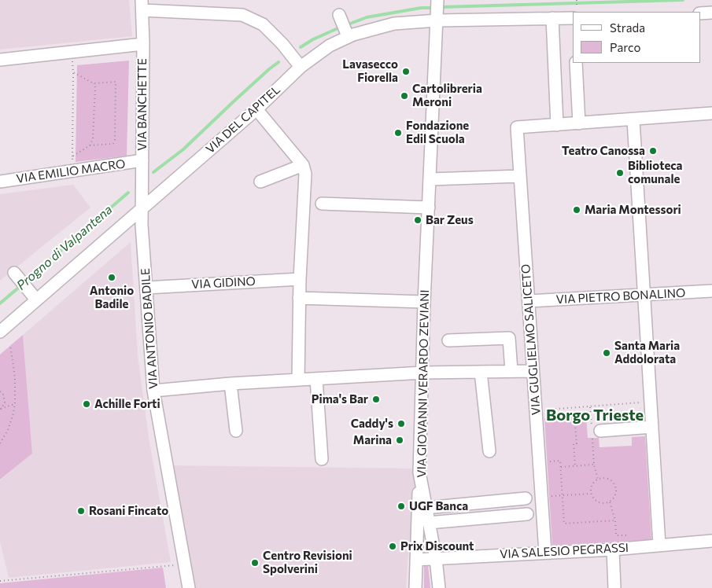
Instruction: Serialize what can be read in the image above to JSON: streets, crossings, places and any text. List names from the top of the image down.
{
  "streets": {
    "street": [
      "VIA BANCHETTE",
      "VIA DEL CAPITEL",
      "VIA EMILIO MACRO",
      "VIA GIDINO",
      "VIA PIETRO BONALINO",
      "VIA ANTONIO BADILE",
      "VIA GUGLIELMO SALICETO",
      "VIA GIOVANNI VERARDO ZEVIANI",
      "VIA SALESIO PEGRASSI"
    ]
  },
  "crossings": [
    ["VIA BANCHETTE", "VIA DEL CAPITEL"],
    ["VIA BANCHETTE", "VIA EMILIO MACRO"],
    ["VIA BANCHETTE", "VIA ANTONIO BADILE"],
    ["VIA DEL CAPITEL", "VIA ANTONIO BADILE"],
    ["VIA DEL CAPITEL", "VIA GIOVANNI VERARDO ZEVIANI"],
    ["VIA GIDINO", "VIA ANTONIO BADILE"],
    ["VIA PIETRO BONALINO", "VIA GUGLIELMO SALICETO"],
    ["VIA GUGLIELMO SALICETO", "VIA SALESIO PEGRASSI"],
    ["VIA GIOVANNI VERARDO ZEVIANI", "VIA SALESIO PEGRASSI"]
  ],
  "districts": ["Borgo Trieste"],
  "water": ["Progno di Valpantena"],
  "places": [
    "Lavasecco Fiorella",
    "Cartolibreria Meroni",
    "Fondazione Edil Scuola",
    "Teatro Canossa",
    "Biblioteca comunale",
    "Maria Montessori",
    "Bar Zeus",
    "Antonio Badile",
    "Santa Maria Addolorata",
    "Pima's Bar",
    "Achille Forti",
    "Caddy's",
    "Marina",
    "UGF Banca",
    "Rosani Fincato",
    "Prix Discount",
    "Centro Revisioni Spolverini"
  ],
  "legend": ["Strada", "Parco"]
}
